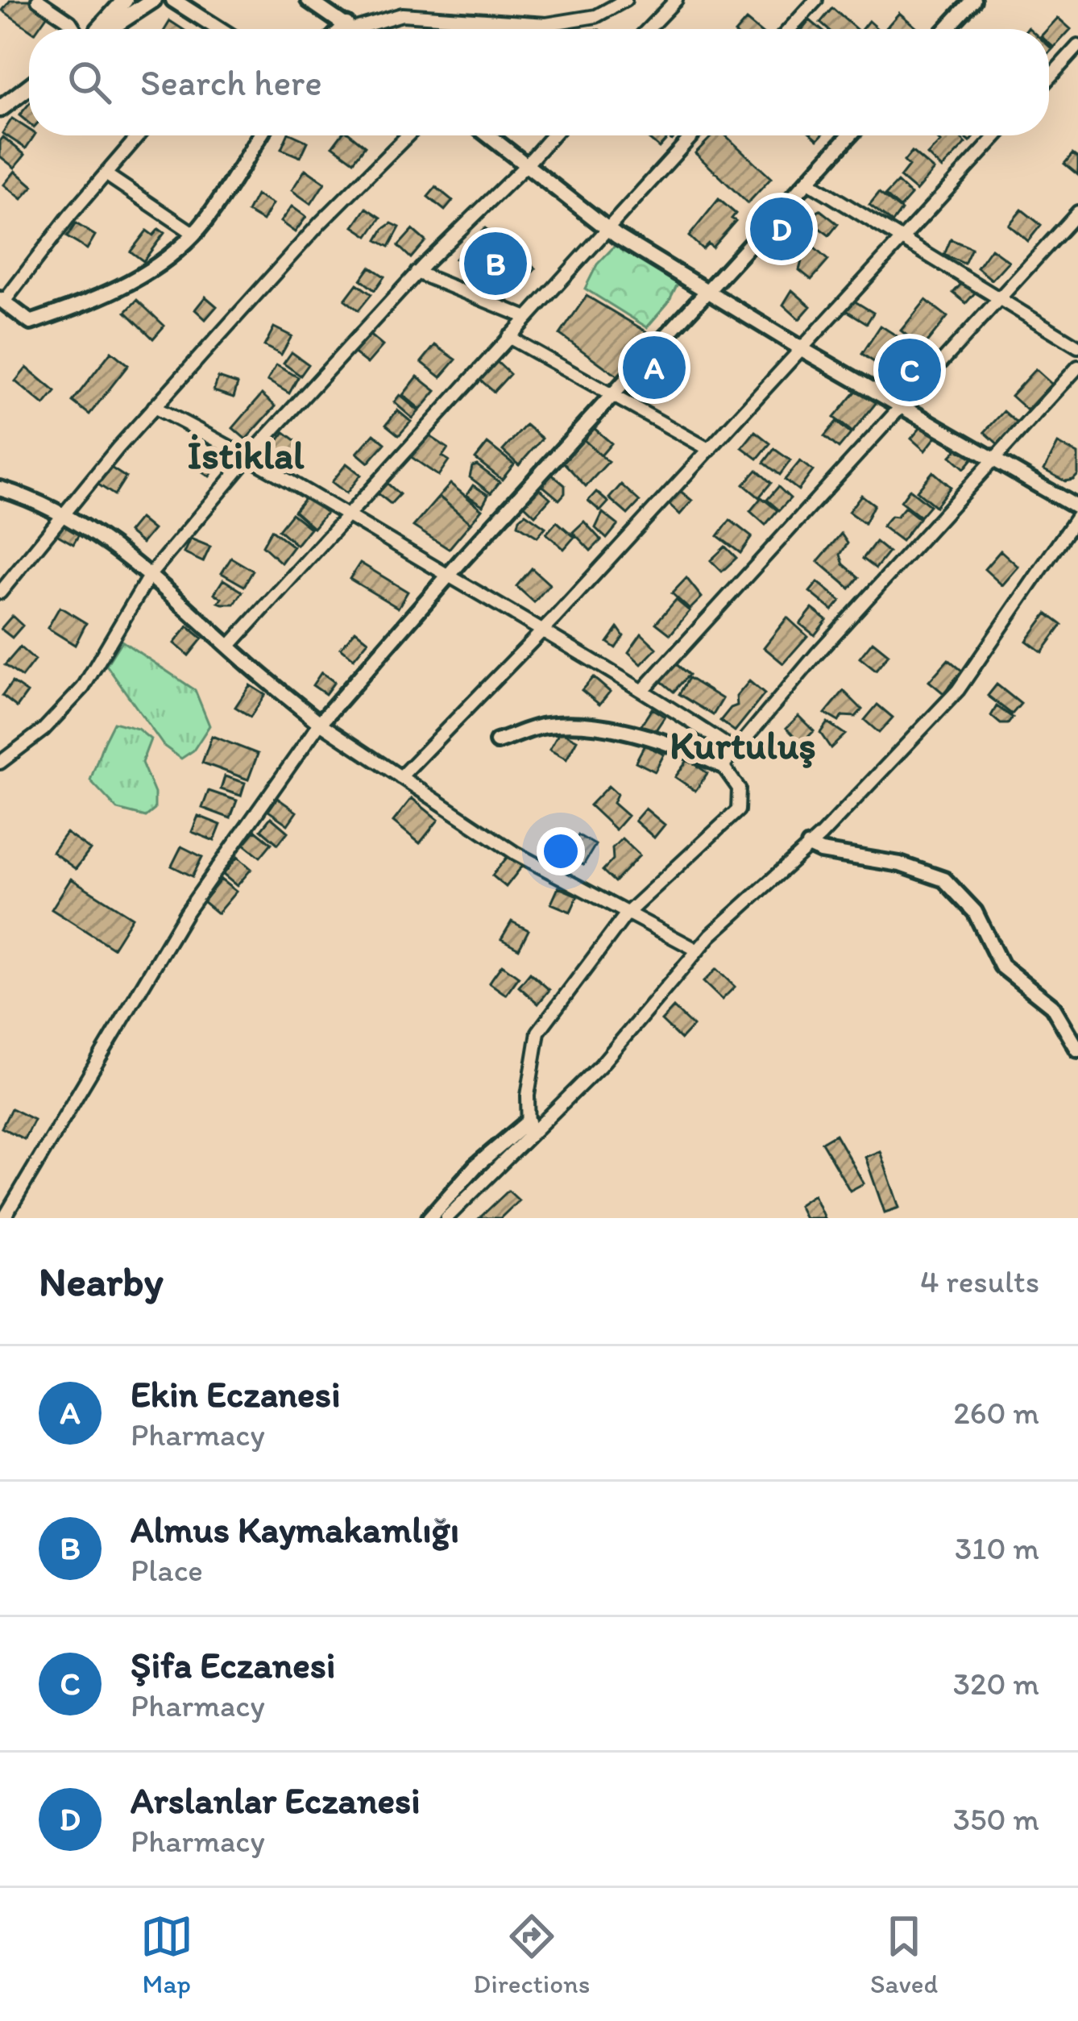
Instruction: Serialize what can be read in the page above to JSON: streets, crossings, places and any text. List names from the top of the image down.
{
  "districts": ["İstiklal", "Kurtuluş"],
  "page": {
    "search": "Search here",
    "pins": [
      "D",
      "B",
      "A",
      "C"
    ],
    "heading": ["Nearby", "4 results"],
    "list": [
      {
        "mark": "A",
        "name": "Ekin Eczanesi",
        "note": "Pharmacy",
        "value": "260 m"
      },
      {
        "mark": "B",
        "name": "Almus Kaymakamlığı",
        "note": "Place",
        "value": "310 m"
      },
      {
        "mark": "C",
        "name": "Şifa Eczanesi",
        "note": "Pharmacy",
        "value": "320 m"
      },
      {
        "mark": "D",
        "name": "Arslanlar Eczanesi",
        "note": "Pharmacy",
        "value": "350 m"
      }
    ],
    "nav": ["Map", "Directions", "Saved"]
  }
}
